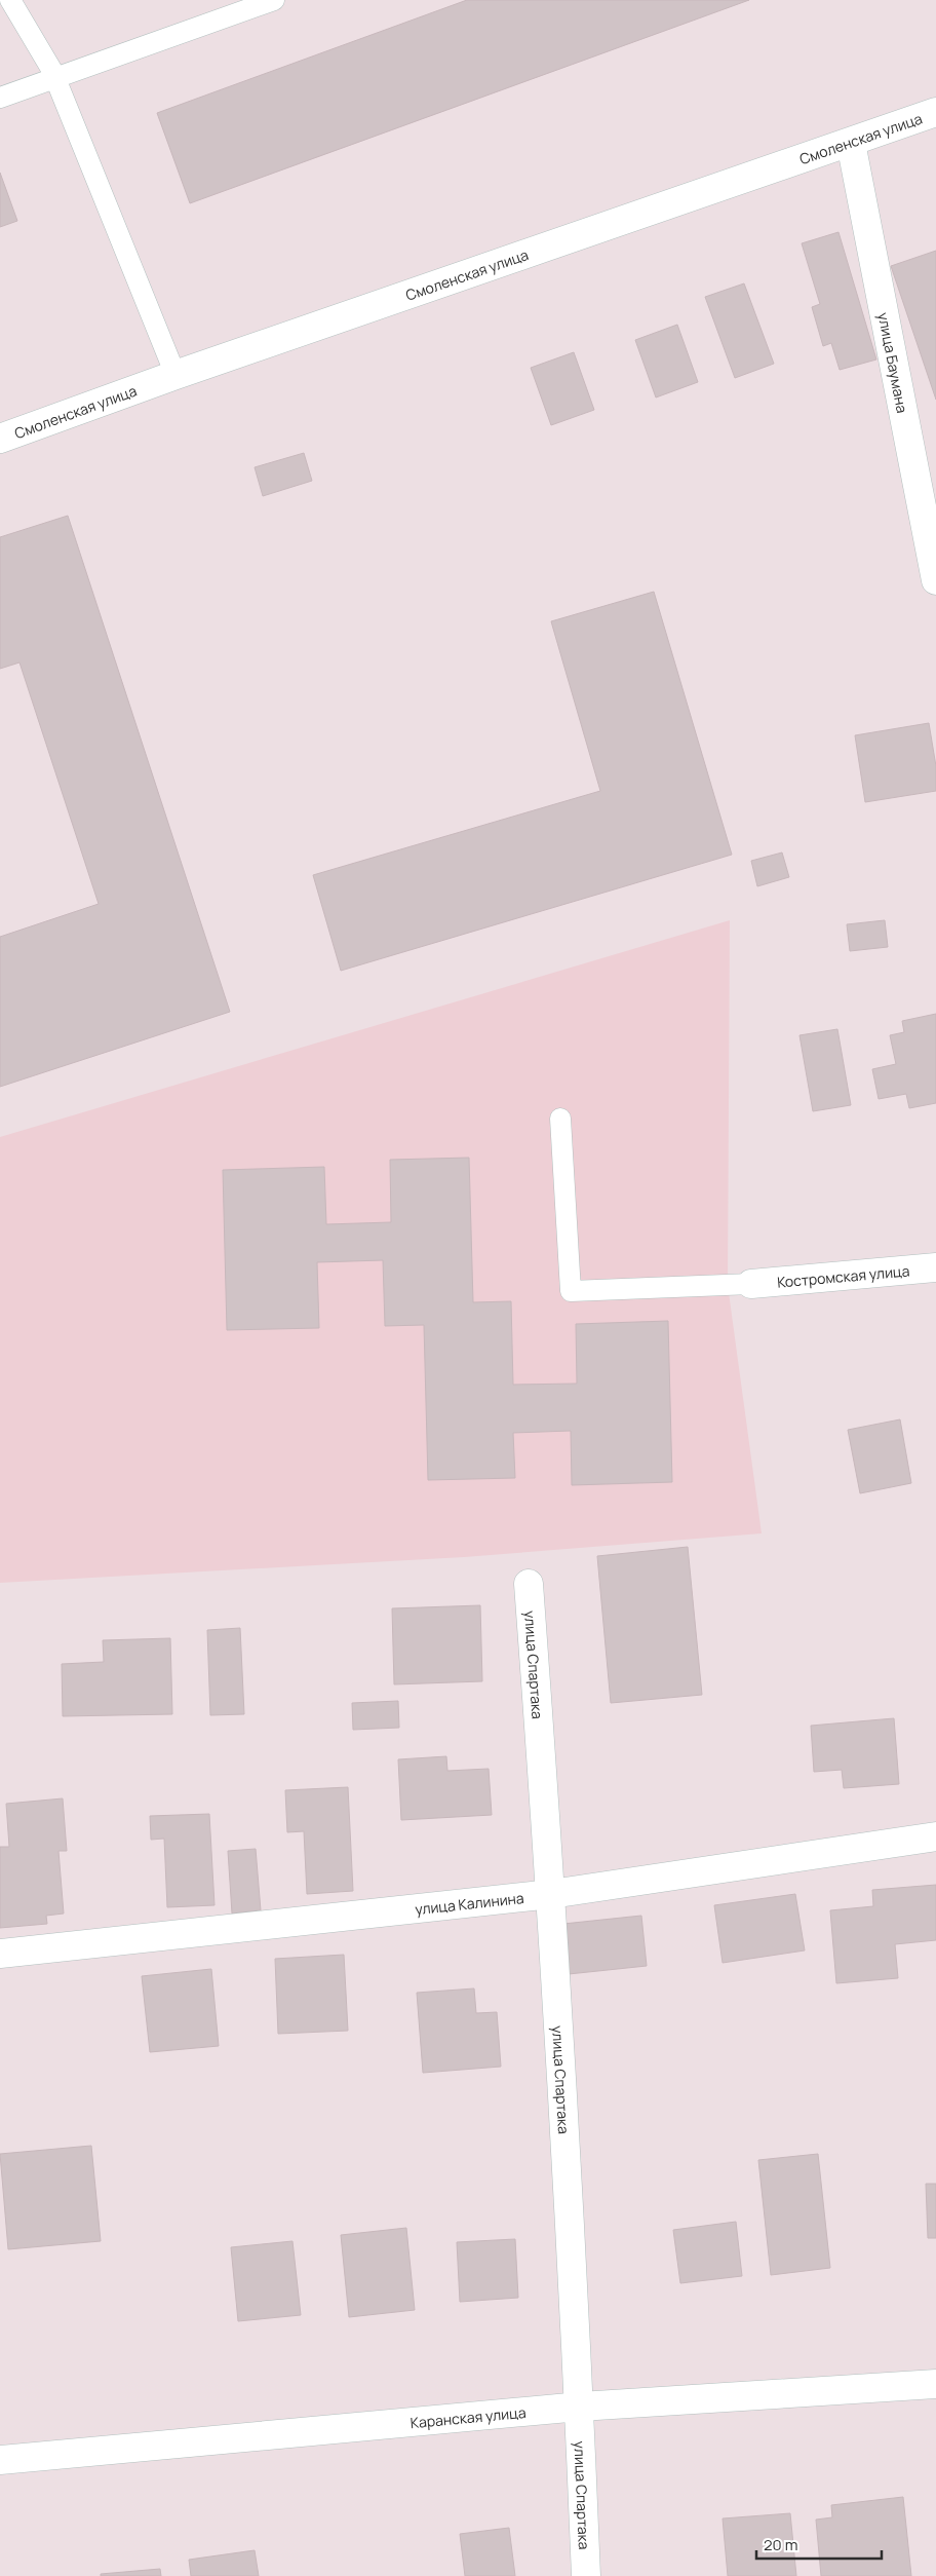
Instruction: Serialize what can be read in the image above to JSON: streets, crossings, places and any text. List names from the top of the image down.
{
  "streets": {
    "street": [
      "Смоленская улица",
      "улица Баумана",
      "Костромская улица",
      "улица Спартака",
      "улица Калинина",
      "Каранская улица"
    ]
  },
  "crossings": [
    ["Смоленская улица", "улица Баумана"],
    ["улица Спартака", "улица Калинина"],
    ["улица Спартака", "Каранская улица"]
  ],
  "scale_bar": "20 m"
}
